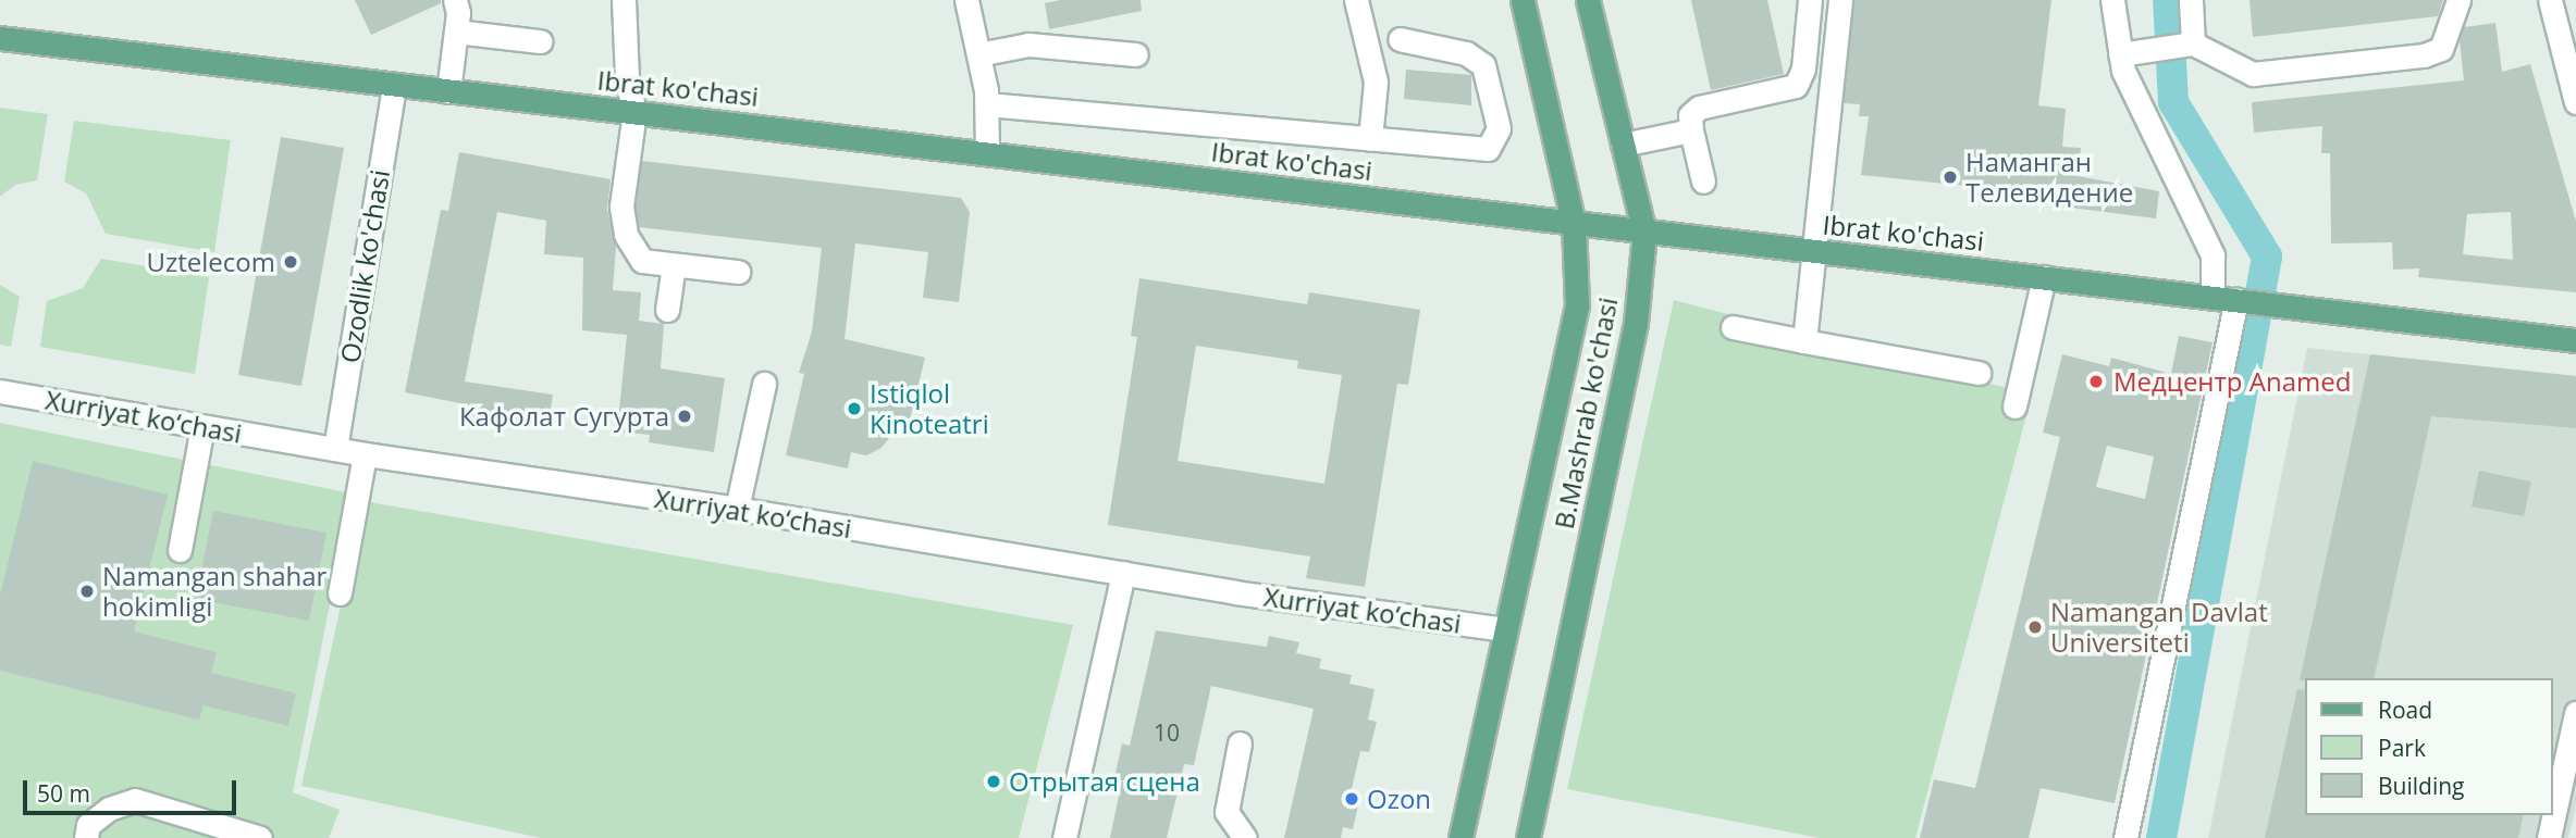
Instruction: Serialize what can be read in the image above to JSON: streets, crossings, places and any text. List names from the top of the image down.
{
  "streets": {
    "main road": ["Ibrat ko'chasi", "B.Mashrab ko'chasi"],
    "street": ["Ozodlik ko'chasi", "Xurriyat ko‘chasi"]
  },
  "crossings": [
    ["Ibrat ko'chasi", "Ozodlik ko'chasi"],
    ["Ibrat ko'chasi", "B.Mashrab ko'chasi"],
    ["Ozodlik ko'chasi", "Xurriyat ko‘chasi"],
    ["B.Mashrab ko'chasi", "Xurriyat ko‘chasi"]
  ],
  "places": [
    "Наманган Телевидение",
    "Uztelecom",
    "Медцентр Anamed",
    "Istiqlol Kinoteatri",
    "Кафолат Сугурта",
    "Namangan shahar hokimligi",
    "Namangan Davlat Universiteti",
    "Отрытая сцена",
    "Ozon"
  ],
  "house_numbers": ["10"],
  "legend": ["Road", "Park", "Building"],
  "scale_bar": "50 m"
}
